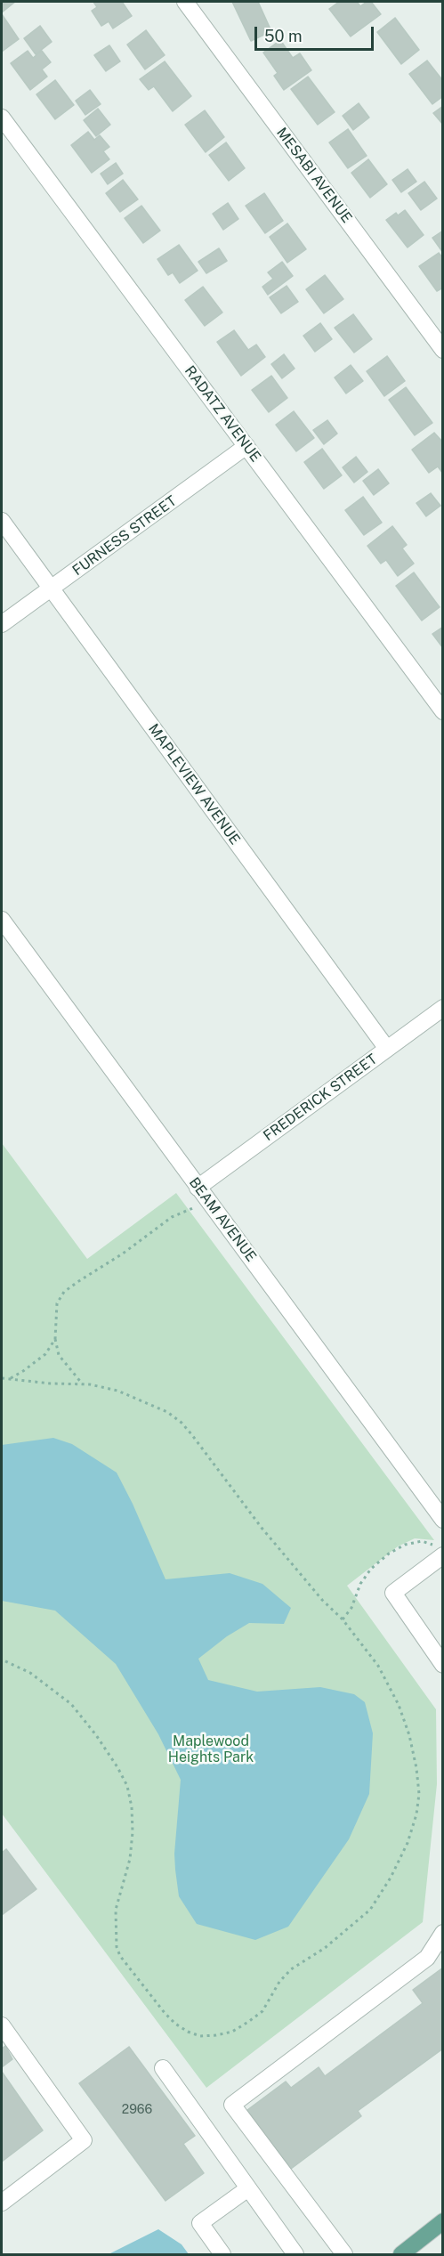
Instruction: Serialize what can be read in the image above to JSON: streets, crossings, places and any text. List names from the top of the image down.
{
  "streets": {
    "street": [
      "MESABI AVENUE",
      "RADATZ AVENUE",
      "FURNESS STREET",
      "MAPLEVIEW AVENUE",
      "FREDERICK STREET",
      "BEAM AVENUE"
    ]
  },
  "crossings": [
    ["RADATZ AVENUE", "FURNESS STREET"],
    ["FURNESS STREET", "MAPLEVIEW AVENUE"],
    ["MAPLEVIEW AVENUE", "FREDERICK STREET"],
    ["FREDERICK STREET", "BEAM AVENUE"]
  ],
  "parks": ["Maplewood Heights Park"],
  "house_numbers": ["2966"],
  "scale_bar": "50 m"
}
